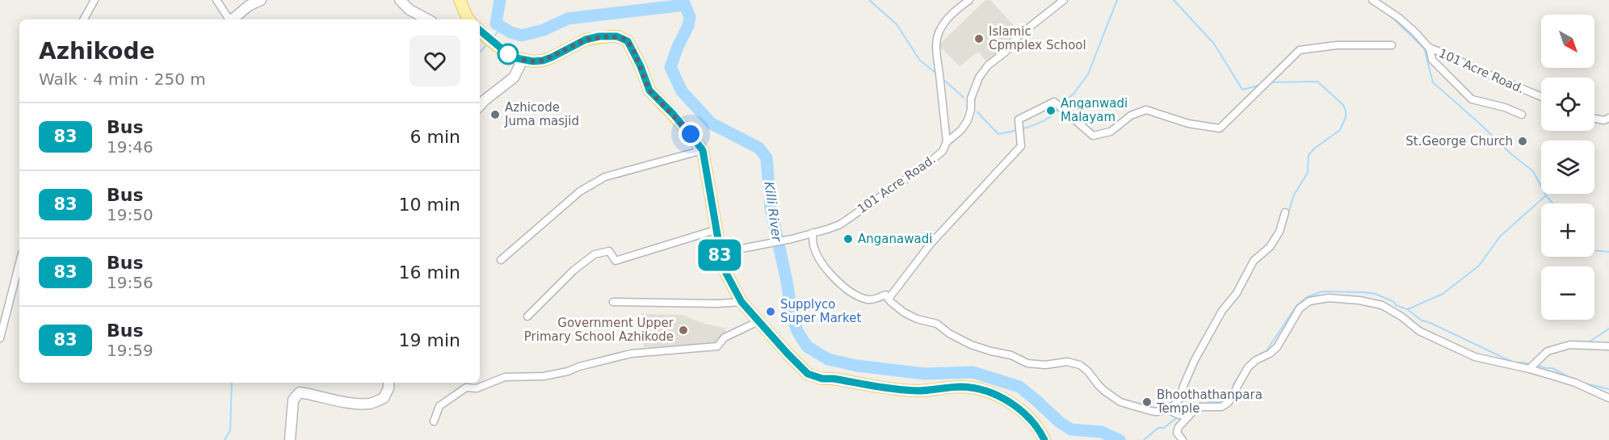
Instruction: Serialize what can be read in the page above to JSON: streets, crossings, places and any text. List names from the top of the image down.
{
  "streets": {
    "street": ["101 Acre Road."]
  },
  "water": ["Killi River"],
  "places": [
    "Islamic Cpmplex School",
    "Anganwadi Malayam",
    "Azhicode Juma masjid",
    "St.George Church",
    "Anganawadi",
    "Supplyco Super Market",
    "Government Upper Primary School Azhikode",
    "Bhoothathanpara Temple"
  ],
  "lines": ["bus line 83"],
  "north": "bottom right",
  "page": {
    "on_map": "83",
    "map_buttons": ["+", "−"],
    "heading": ["Azhikode", "Walk · 4 min · 250 m"],
    "list": [
      {
        "mark": "83",
        "name": "Bus",
        "note": "19:46",
        "value": "6 min"
      },
      {
        "mark": "83",
        "name": "Bus",
        "note": "19:50",
        "value": "10 min"
      },
      {
        "mark": "83",
        "name": "Bus",
        "note": "19:56",
        "value": "16 min"
      },
      {
        "mark": "83",
        "name": "Bus",
        "note": "19:59",
        "value": "19 min"
      }
    ]
  }
}
